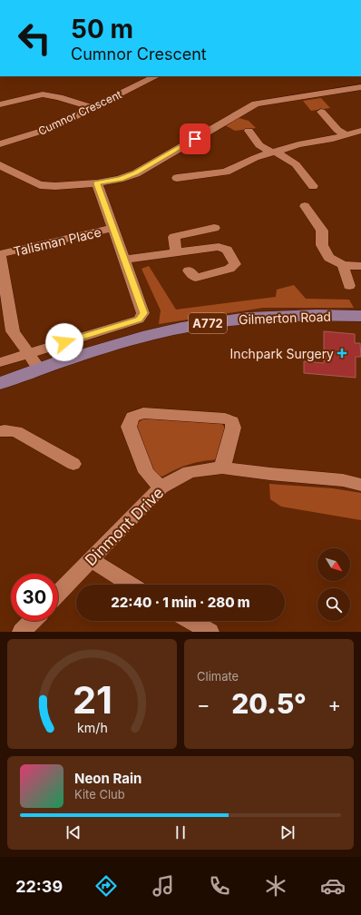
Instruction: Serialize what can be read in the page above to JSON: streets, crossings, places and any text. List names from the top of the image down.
{
  "streets": {
    "main road": ["Gilmerton Road", "A772"],
    "street": ["Cumnor Crescent", "Talisman Place", "Dinmont Drive"]
  },
  "places": {
    "health": ["Inchpark Surgery"]
  },
  "north": "bottom right",
  "page": {
    "turn": ["50 m", "Cumnor Crescent"],
    "limit": "30",
    "trip": "22:40 · 1 min · 280 m",
    "tile": "Climate",
    "heat": ["−", "20.5°", "+"],
    "song": ["Neon Rain", "Kite Club"],
    "tabs": "22:39",
    "gauge": ["21", "km/h"]
  }
}
